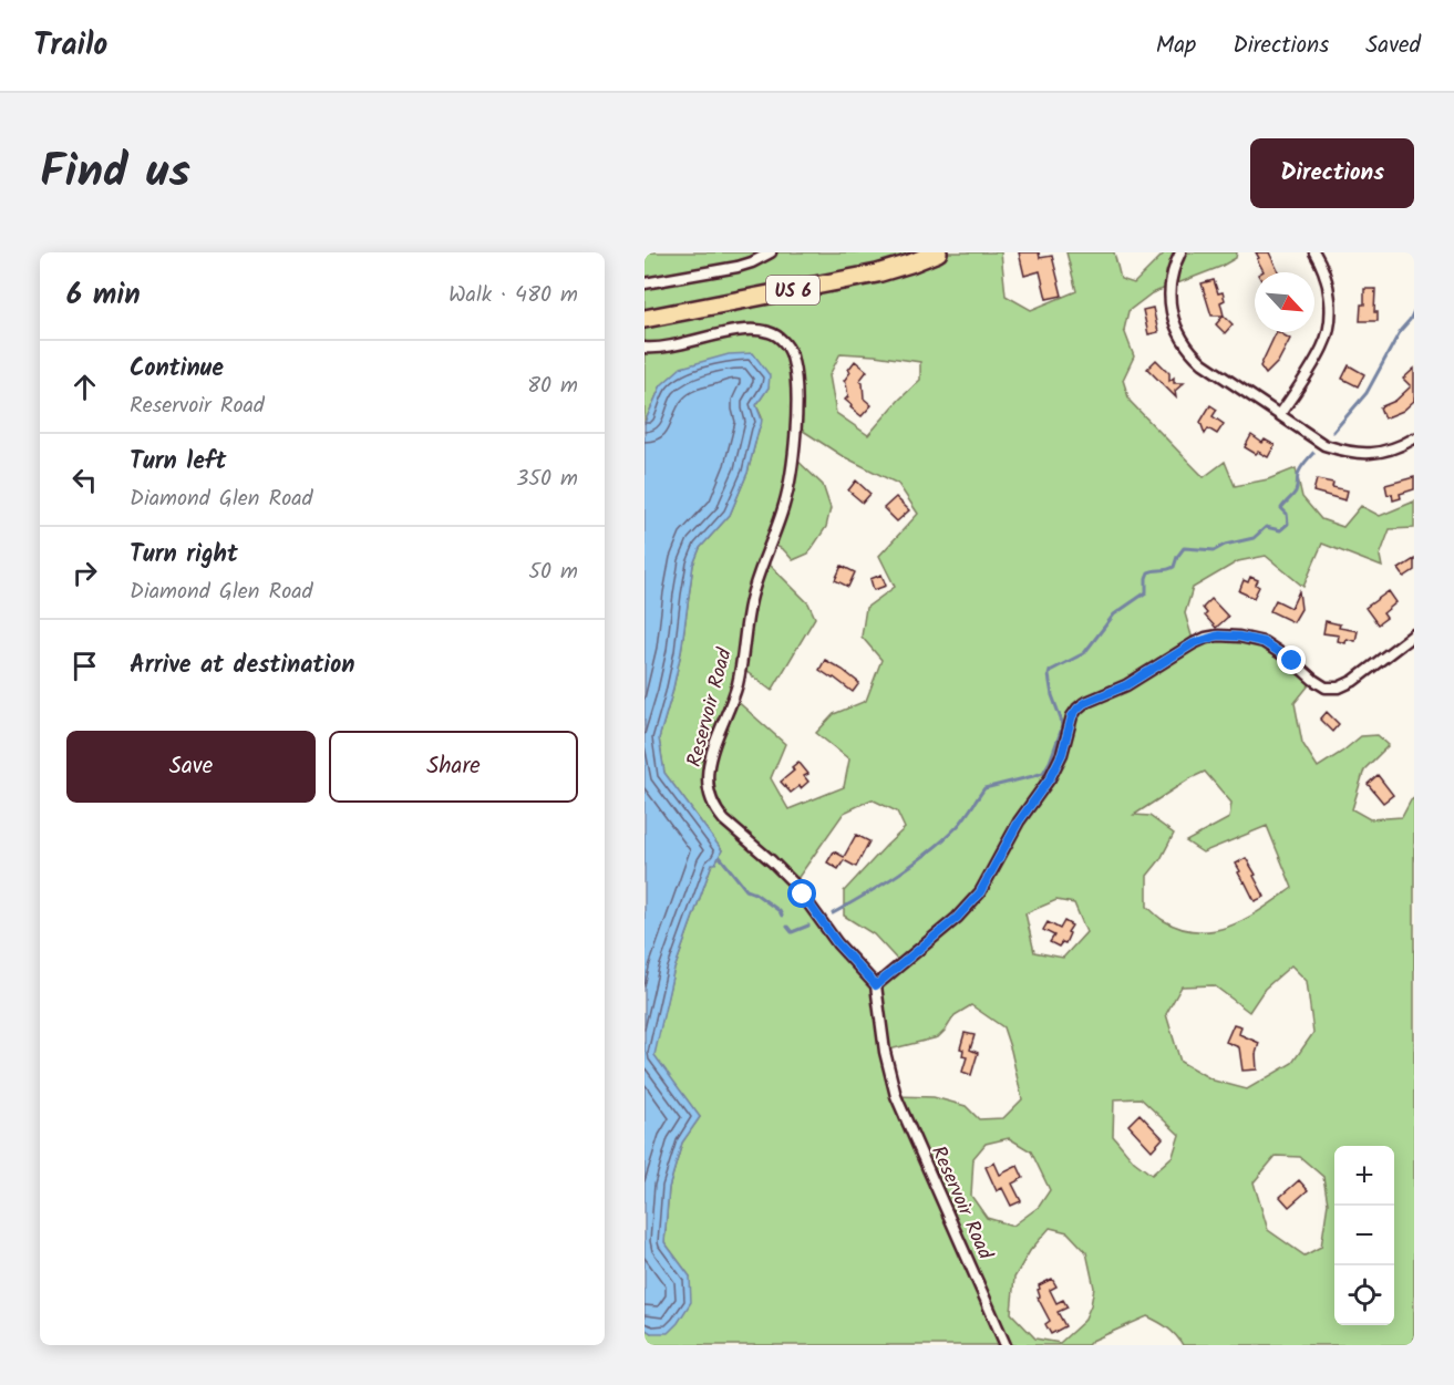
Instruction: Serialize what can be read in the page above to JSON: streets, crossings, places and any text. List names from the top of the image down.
{
  "streets": {
    "highway": ["US 6"],
    "street": ["Reservoir Road"]
  },
  "north": "bottom right",
  "page": {
    "header": "Trailo",
    "nav": ["Map", "Directions", "Saved"],
    "title": "Find us",
    "buttons": [
      "Directions",
      ["Save", "Share"]
    ],
    "heading": ["6 min", "Walk · 480 m"],
    "list": [
      ["Continue", "Reservoir Road", "80 m"],
      ["Turn left", "Diamond Glen Road", "350 m"],
      ["Turn right", "Diamond Glen Road", "50 m"],
      "Arrive at destination"
    ],
    "map_buttons": ["+", "−"]
  }
}
